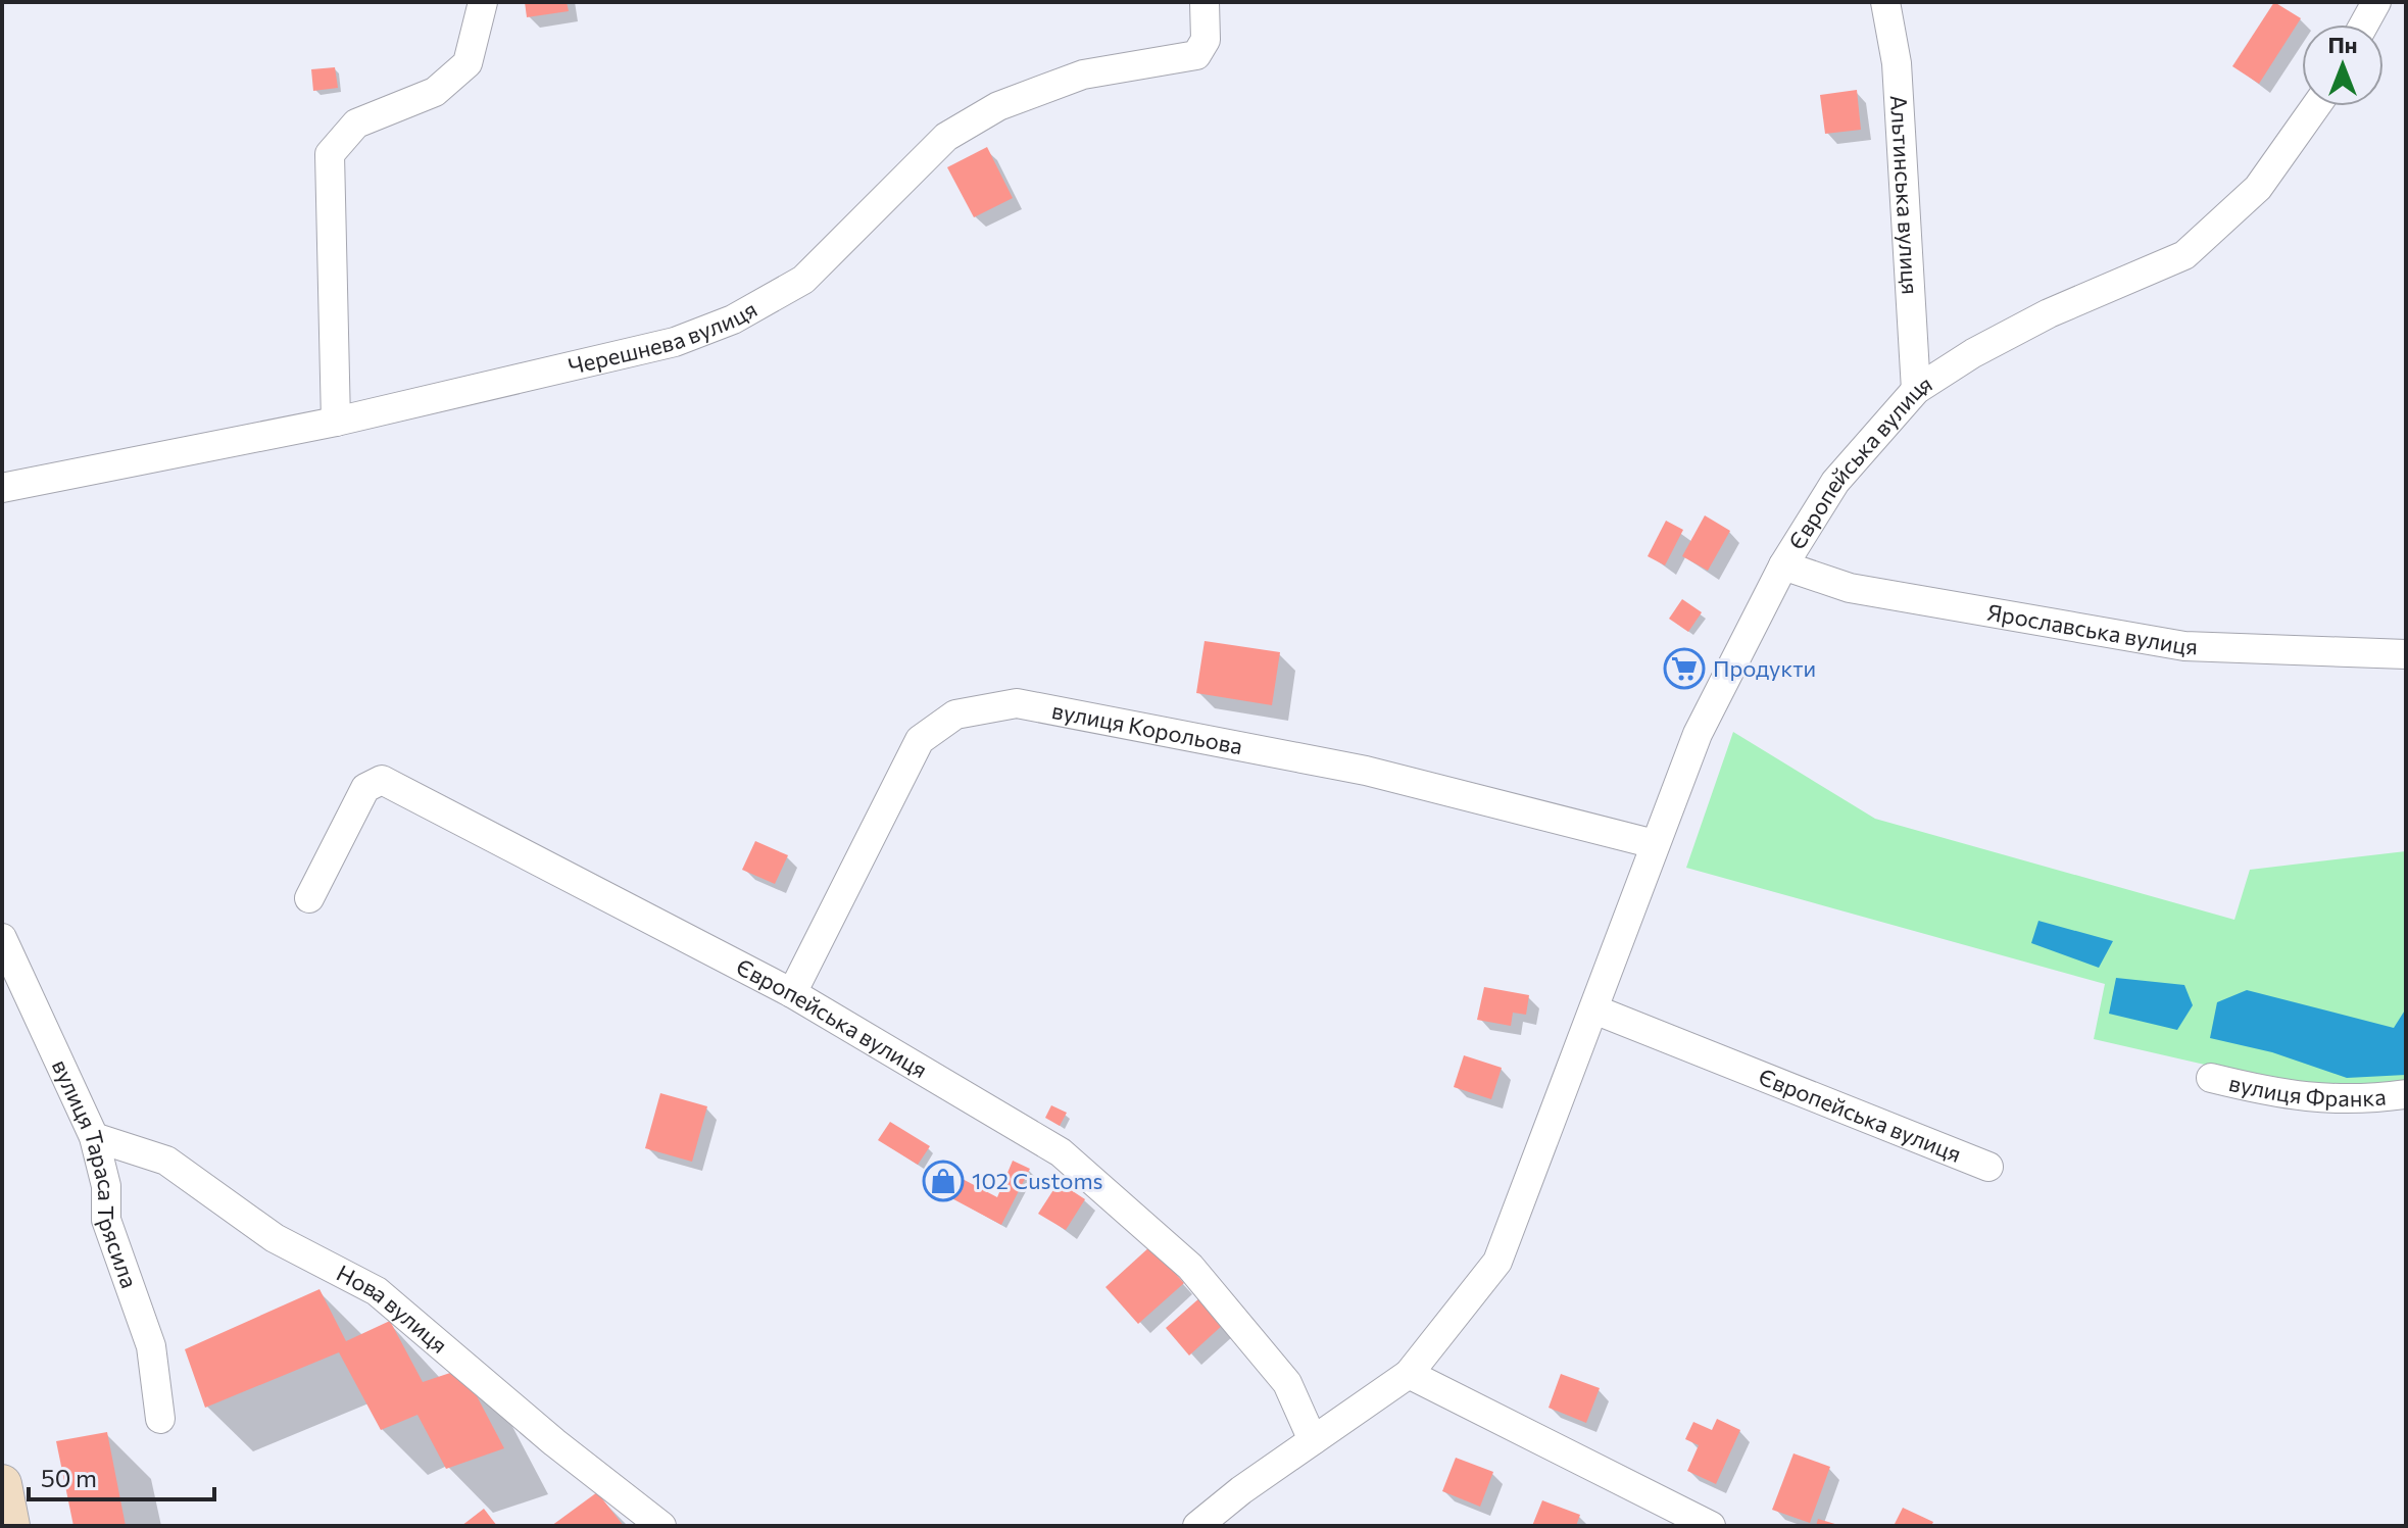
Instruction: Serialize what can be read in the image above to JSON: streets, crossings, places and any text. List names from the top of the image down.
{
  "streets": {
    "street": [
      "Альтинська вулиця",
      "Черешнева вулиця",
      "Європейська вулиця",
      "Ярославська вулиця",
      "вулиця Корольова",
      "вулиця Франка",
      "вулиця Тараса Трясила",
      "Нова вулиця"
    ]
  },
  "crossings": [
    ["Альтинська вулиця", "Європейська вулиця"],
    ["Європейська вулиця", "Ярославська вулиця"],
    ["Європейська вулиця", "вулиця Корольова"],
    ["вулиця Тараса Трясила", "Нова вулиця"]
  ],
  "places": {
    "supermarket": ["Продукти"],
    "shop": ["102 Customs"]
  },
  "scale_bar": "50 m",
  "north": "top"
}
